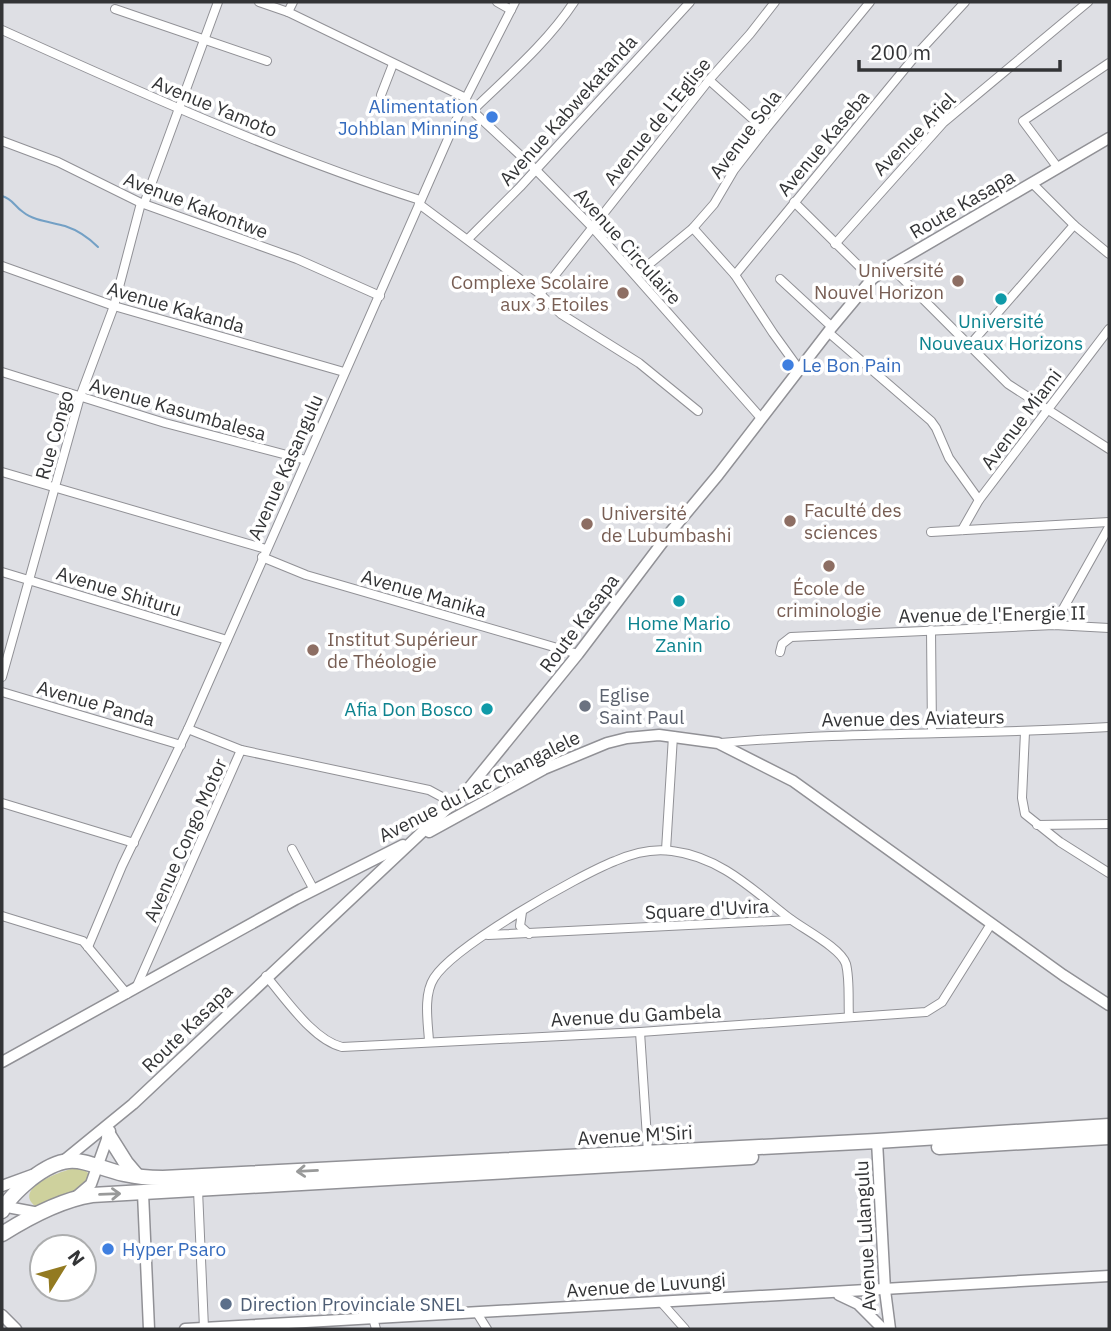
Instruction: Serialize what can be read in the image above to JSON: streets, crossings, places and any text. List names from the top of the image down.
{
  "streets": {
    "highway": ["Avenue M'Siri"],
    "street": [
      "Avenue Yamoto",
      "Avenue Kabwekatanda",
      "Avenue de L'Eglise",
      "Avenue Sola",
      "Avenue Ariel",
      "Avenue Kaseba",
      "Route Kasapa",
      "Avenue Kakontwe",
      "Avenue Circulaire",
      "Avenue Kakanda",
      "Avenue Kasumbalesa",
      "Avenue Miami",
      "Rue Congo",
      "Avenue Kasangulu",
      "Avenue Shituru",
      "Avenue Manika",
      "Avenue de l'Energie II",
      "Avenue Panda",
      "Avenue des Aviateurs",
      "Avenue du Lac Changalele",
      "Avenue Congo Motor",
      "Square d'Uvira",
      "Avenue du Gambela",
      "Avenue Lulangulu",
      "Avenue de Luvungi"
    ]
  },
  "crossings": [
    ["Avenue Yamoto", "Avenue Kabwekatanda"],
    ["Avenue Yamoto", "Avenue de L'Eglise"],
    ["Avenue Yamoto", "Rue Congo"],
    ["Avenue Yamoto", "Avenue Kasangulu"],
    ["Avenue Kabwekatanda", "Avenue Circulaire"],
    ["Avenue de L'Eglise", "Avenue Circulaire"],
    ["Avenue Sola", "Avenue Circulaire"],
    ["Route Kasapa", "Avenue Circulaire"],
    ["Route Kasapa", "Avenue Manika"],
    ["Route Kasapa", "Avenue du Lac Changalele"],
    ["Route Kasapa", "Avenue Congo Motor"],
    ["Route Kasapa", "Avenue du Gambela"],
    ["Route Kasapa", "Avenue M'Siri"],
    ["Avenue Kakontwe", "Rue Congo"],
    ["Avenue Kakontwe", "Avenue Kasangulu"],
    ["Avenue Circulaire", "Avenue Kasangulu"],
    ["Avenue Kakanda", "Rue Congo"],
    ["Avenue Kakanda", "Avenue Kasangulu"],
    ["Avenue Kasumbalesa", "Rue Congo"],
    ["Avenue Kasumbalesa", "Avenue Kasangulu"],
    ["Rue Congo", "Avenue Shituru"],
    ["Rue Congo", "Avenue Manika"],
    ["Avenue Kasangulu", "Avenue Shituru"],
    ["Avenue Kasangulu", "Avenue Manika"],
    ["Avenue Kasangulu", "Avenue Panda"],
    ["Avenue des Aviateurs", "Avenue du Lac Changalele"],
    ["Avenue du Lac Changalele", "Avenue Congo Motor"],
    ["Avenue du Lac Changalele", "Avenue du Gambela"],
    ["Avenue M'Siri", "Avenue Lulangulu"],
    ["Avenue Lulangulu", "Avenue de Luvungi"]
  ],
  "places": [
    "Alimentation Johblan Minning",
    "Université Nouvel Horizon",
    "Complexe Scolaire aux 3 Etoiles",
    "Université Nouveaux Horizons",
    "Le Bon Pain",
    "Faculté des sciences",
    "Université de Lubumbashi",
    "École de criminologie",
    "Home Mario Zanin",
    "Institut Supérieur de Théologie",
    "Eglise Saint Paul",
    "Afia Don Bosco",
    "Hyper Psaro",
    "Direction Provinciale SNEL"
  ],
  "scale_bar": "200 m",
  "north": "top right"
}
